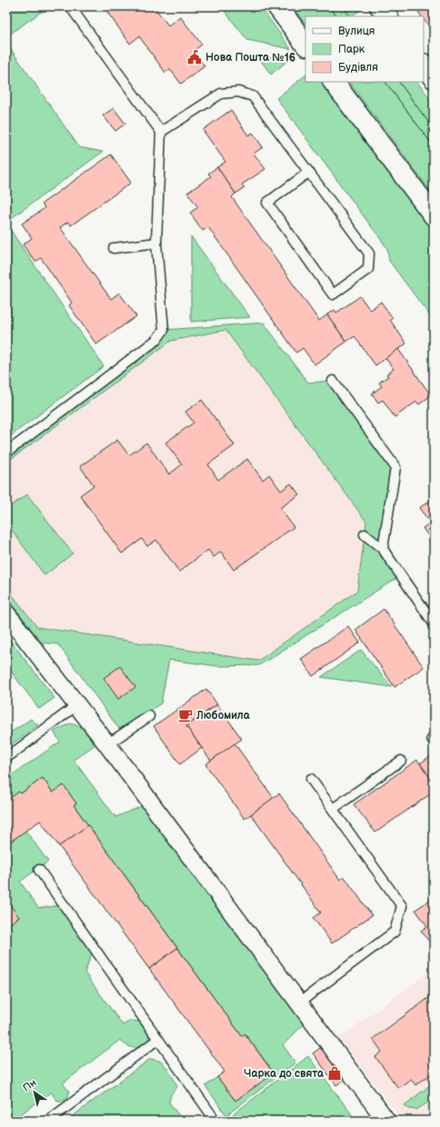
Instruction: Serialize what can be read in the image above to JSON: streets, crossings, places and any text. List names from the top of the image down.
{
  "places": {
    "public building": ["Нова Пошта №16"],
    "cafe": ["Любомила"],
    "shop": ["Чарка до свята"]
  },
  "legend": ["Вулиця", "Парк", "Будівля"],
  "north": "top left"
}
